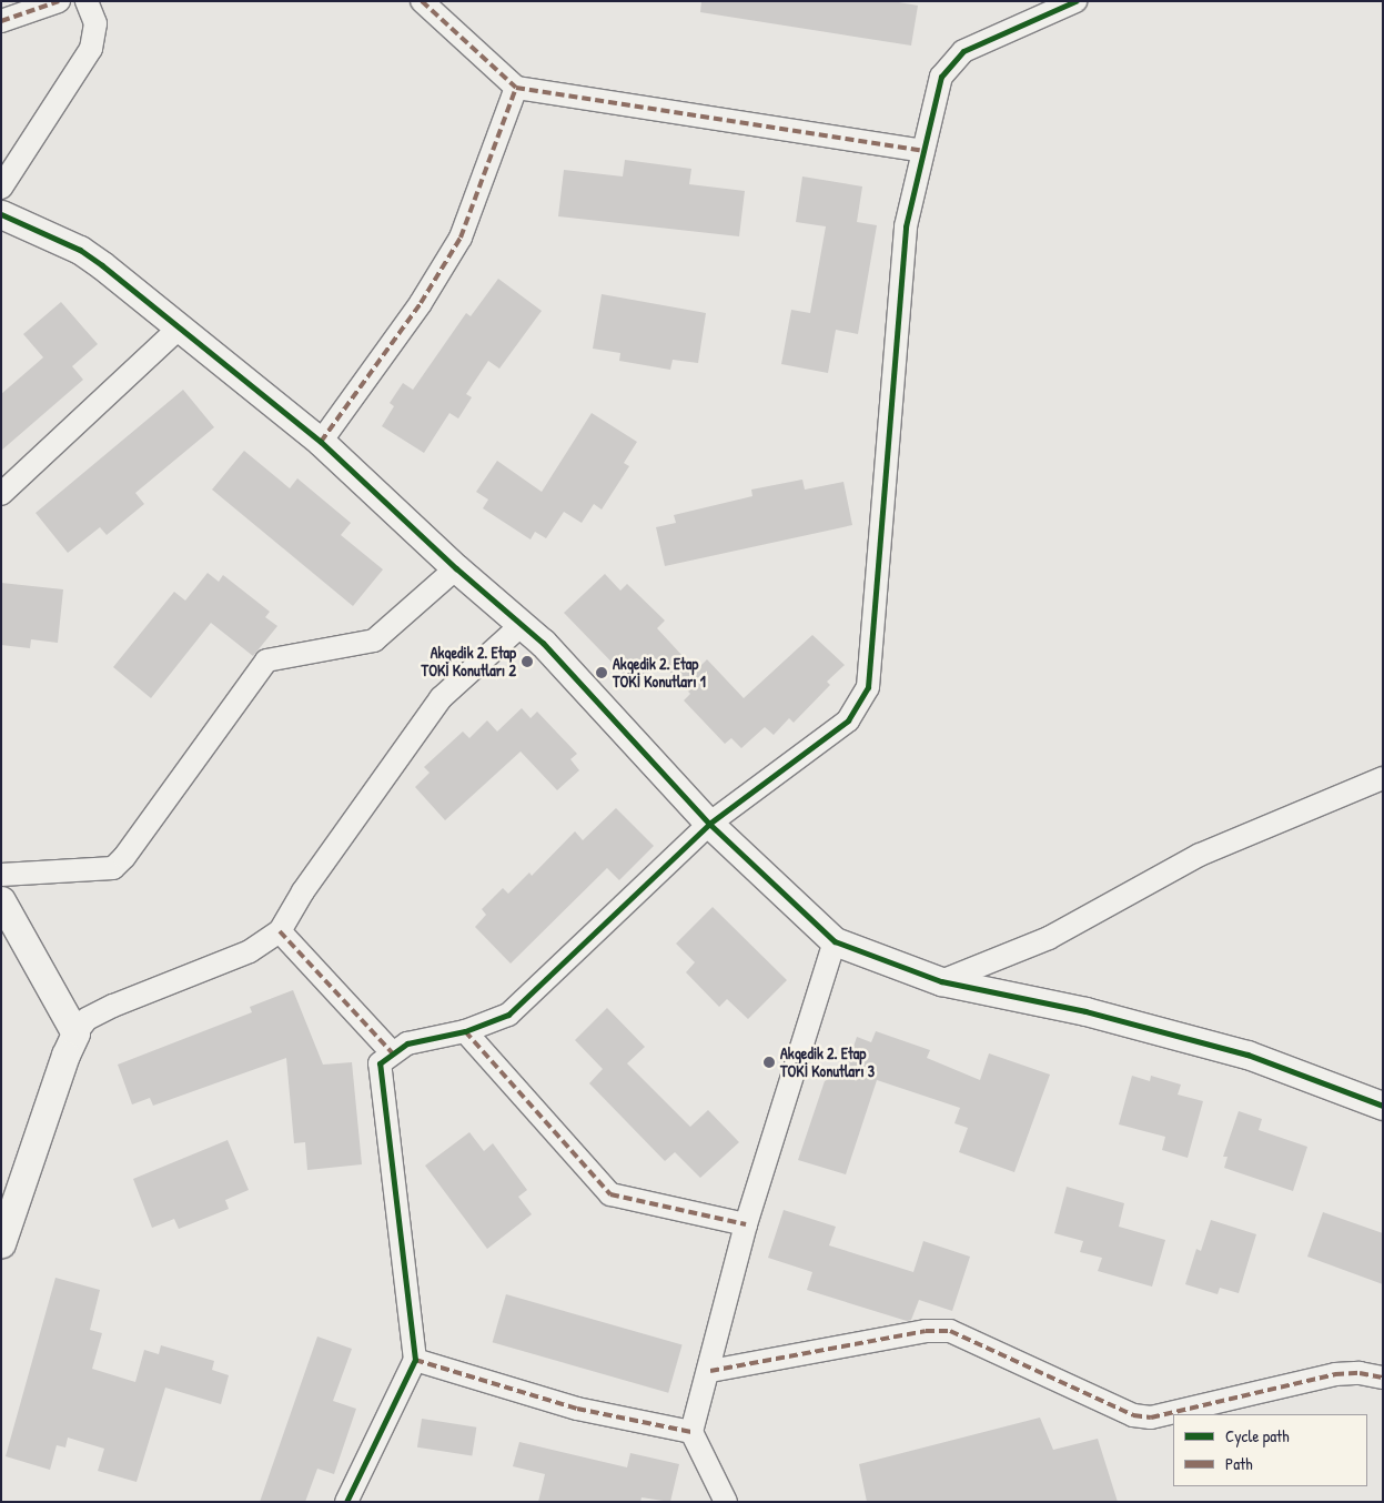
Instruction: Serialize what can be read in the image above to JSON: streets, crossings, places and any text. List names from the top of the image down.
{
  "places": ["Akgedik 2. Etap TOKİ Konutları 2", "Akgedik 2. Etap TOKİ Konutları 1", "Akgedik 2. Etap TOKİ Konutları 3"],
  "legend": ["Cycle path", "Path"]
}
